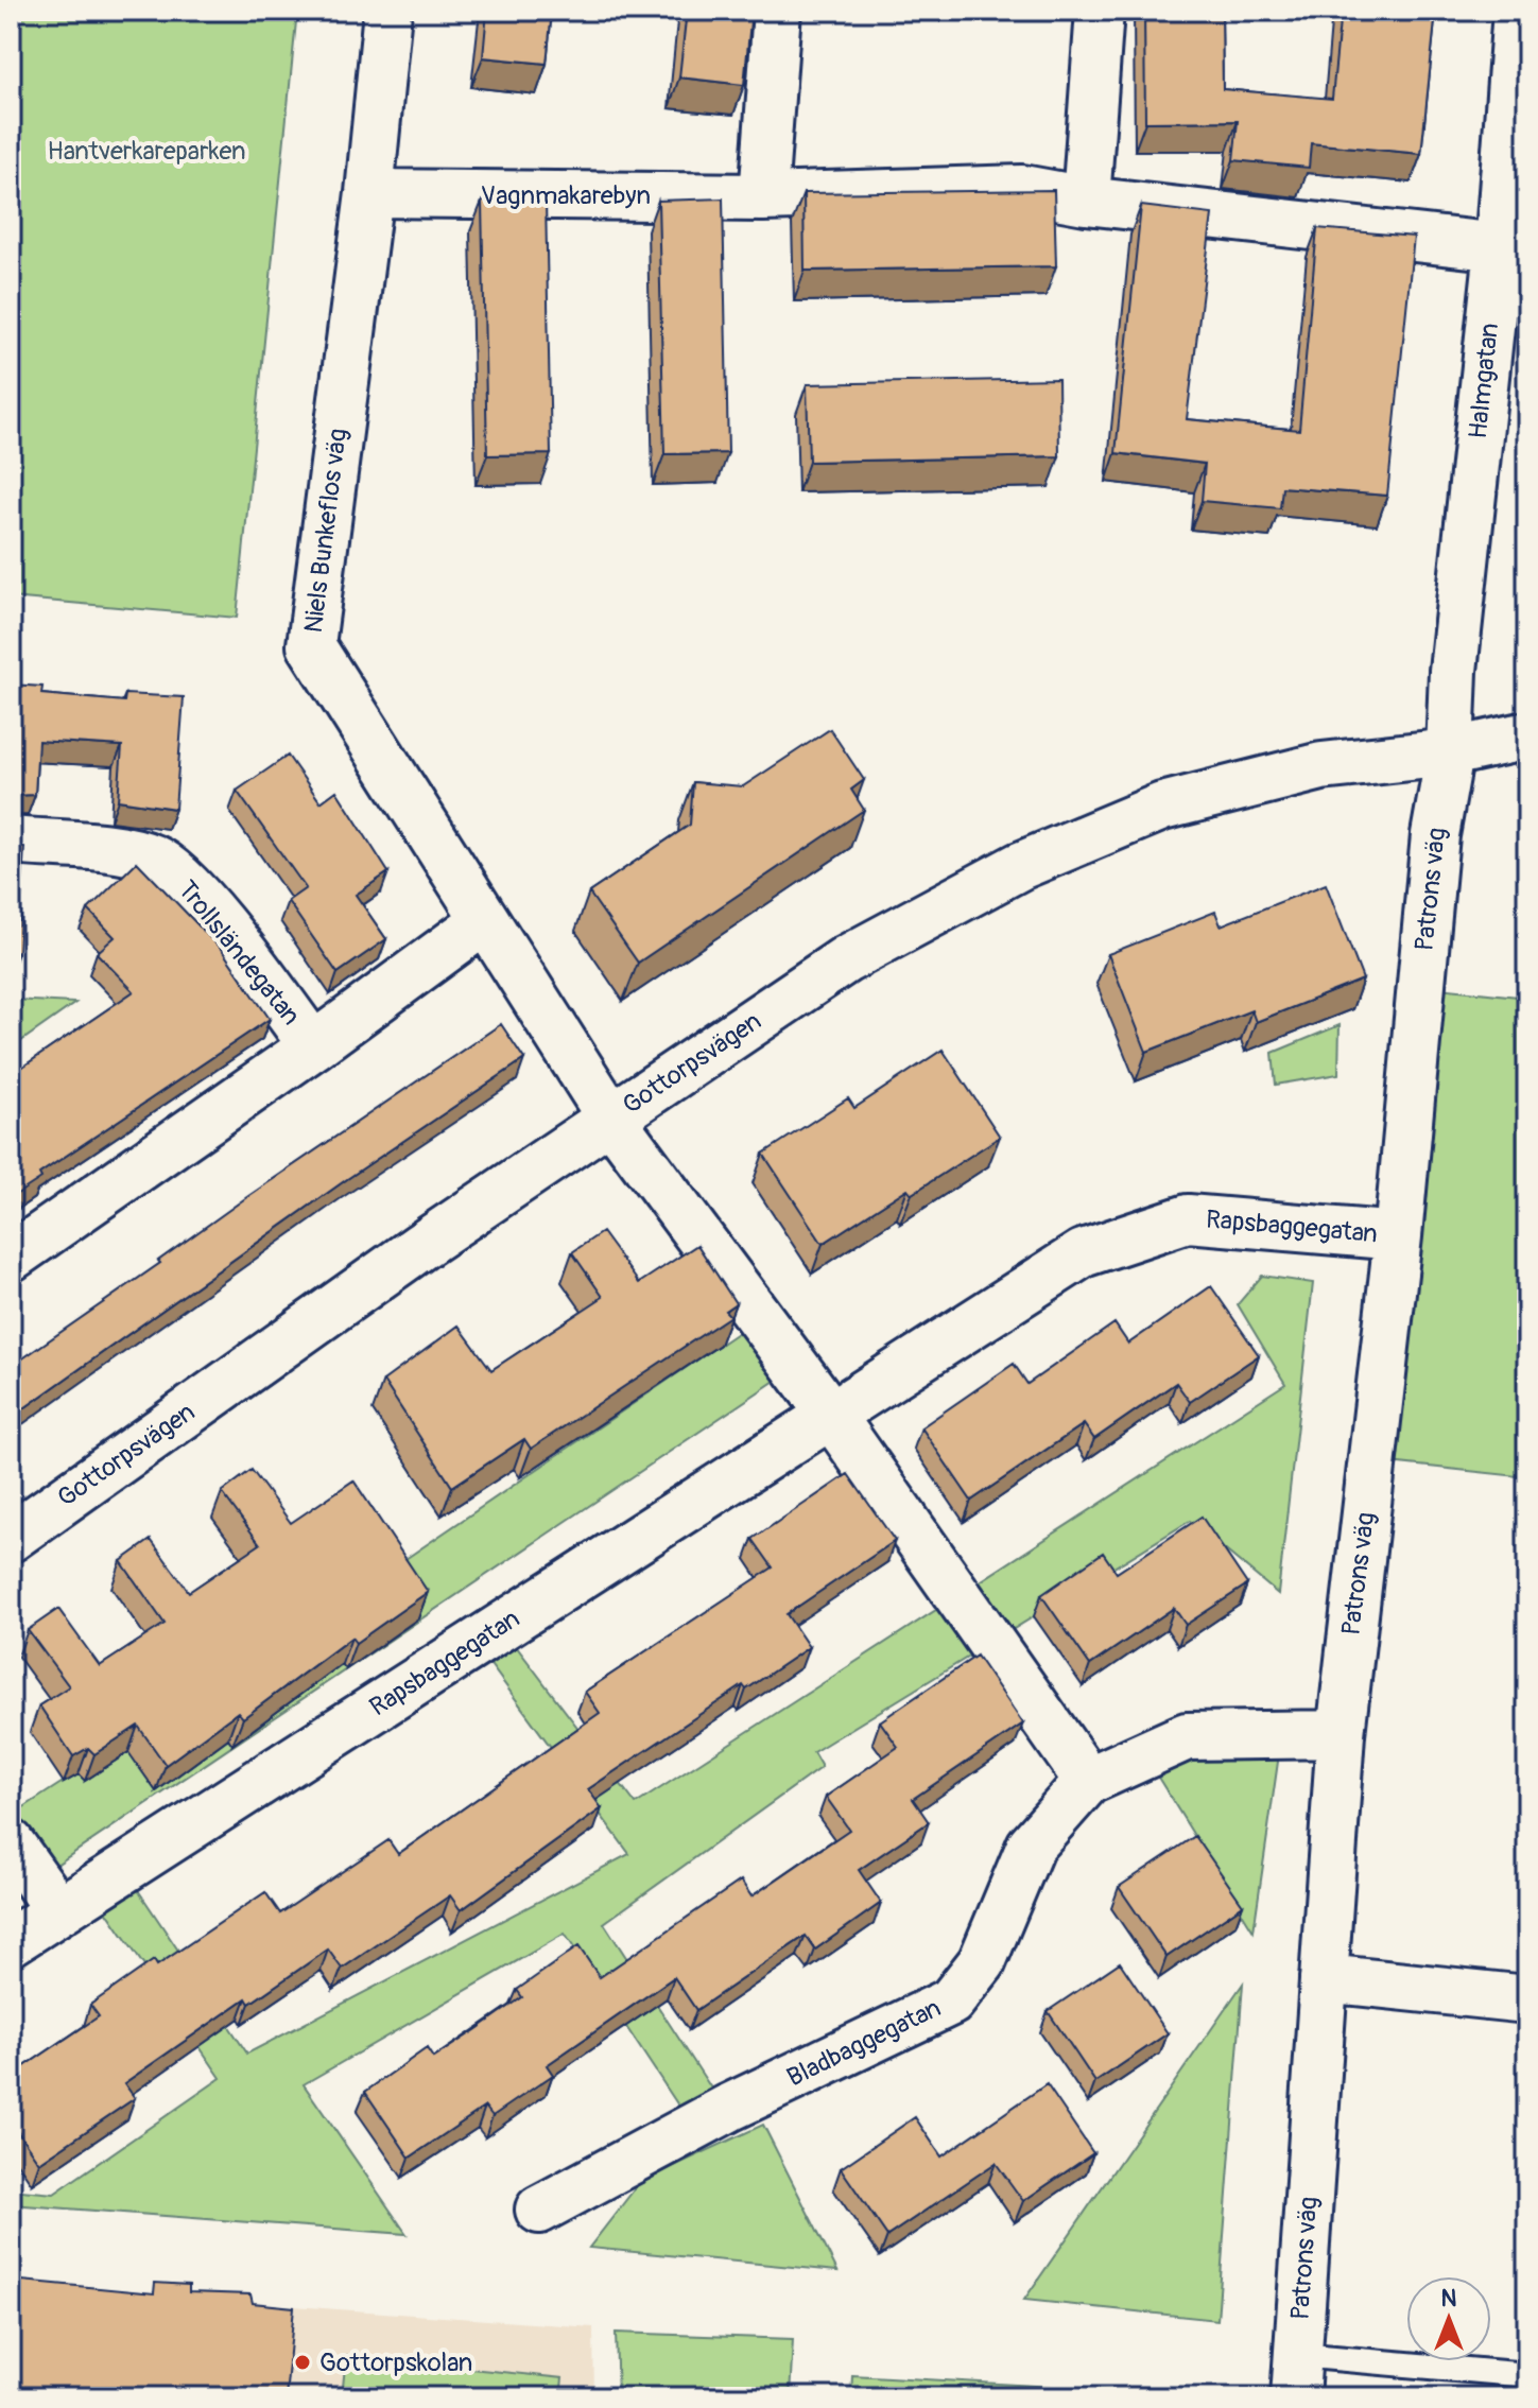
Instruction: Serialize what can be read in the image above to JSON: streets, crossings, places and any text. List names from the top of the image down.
{
  "streets": {
    "street": [
      "Vagnmakarebyn",
      "Halmgatan",
      "Niels Bunkeflos väg",
      "Patrons väg",
      "Trollsländegatan",
      "Gottorpsvägen",
      "Rapsbaggegatan",
      "Bladbaggegatan"
    ]
  },
  "crossings": [
    ["Vagnmakarebyn", "Halmgatan"],
    ["Vagnmakarebyn", "Niels Bunkeflos väg"],
    ["Halmgatan", "Patrons väg"],
    ["Halmgatan", "Gottorpsvägen"],
    ["Niels Bunkeflos väg", "Trollsländegatan"],
    ["Niels Bunkeflos väg", "Gottorpsvägen"],
    ["Patrons väg", "Gottorpsvägen"],
    ["Patrons väg", "Rapsbaggegatan"],
    ["Patrons väg", "Bladbaggegatan"]
  ],
  "parks": ["Hantverkareparken"],
  "places": ["Gottorpskolan"],
  "north": "top"
}
